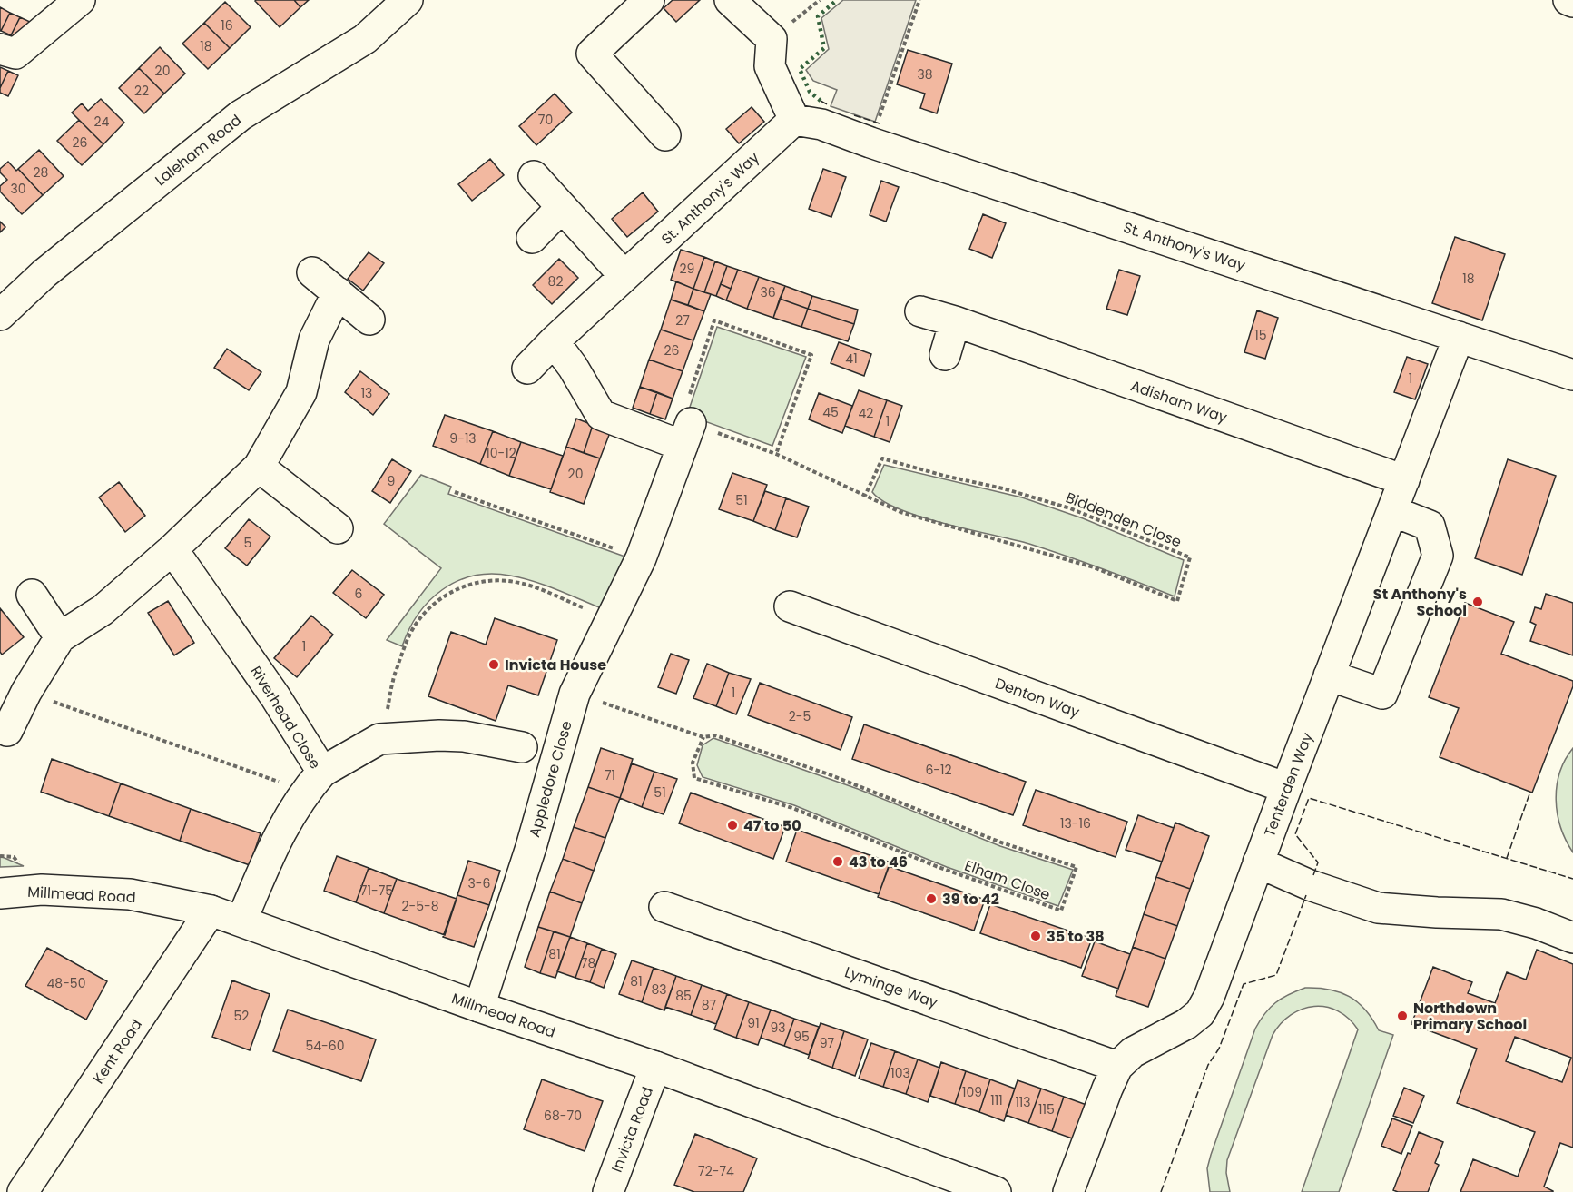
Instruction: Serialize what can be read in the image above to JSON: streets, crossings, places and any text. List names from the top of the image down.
{
  "streets": {
    "street": [
      "Laleham Road",
      "St. Anthony's Way",
      "Adisham Way",
      "Denton Way",
      "Riverhead Close",
      "Appledore Close",
      "Tenterden Way",
      "Millmead Road",
      "Lyminge Way",
      "Kent Road",
      "Invicta Road"
    ],
    "path": ["Biddenden Close", "Elham Close"]
  },
  "crossings": [
    ["St. Anthony's Way", "Tenterden Way"],
    ["Adisham Way", "Tenterden Way"],
    ["Denton Way", "Tenterden Way"],
    ["Riverhead Close", "Millmead Road"],
    ["Appledore Close", "Elham Close"],
    ["Appledore Close", "Millmead Road"],
    ["Tenterden Way", "Lyminge Way"],
    ["Millmead Road", "Kent Road"],
    ["Millmead Road", "Invicta Road"]
  ],
  "places": [
    "St Anthony's School",
    "Invicta House",
    "47 to 50",
    "43 to 46",
    "39 to 42",
    "35 to 38",
    "Northdown Primary School"
  ],
  "house_numbers": [
    "16",
    "18",
    "20",
    "38",
    "22",
    "70",
    "24",
    "26",
    "28",
    "30",
    "29",
    "18",
    "82",
    "36",
    "27",
    "15",
    "26",
    "41",
    "1",
    "13",
    "45",
    "42",
    "1",
    "9-13",
    "10-12",
    "20",
    "9",
    "51",
    "5",
    "6",
    "1",
    "1",
    "2-5",
    "6-12",
    "71",
    "51",
    "13-16",
    "3-6",
    "71-75",
    "2-5-8",
    "81",
    "78",
    "81",
    "48-50",
    "83",
    "85",
    "87",
    "52",
    "91",
    "93",
    "95",
    "97",
    "54-60",
    "103",
    "109",
    "111",
    "113",
    "115",
    "68-70",
    "72-74"
  ]
}
